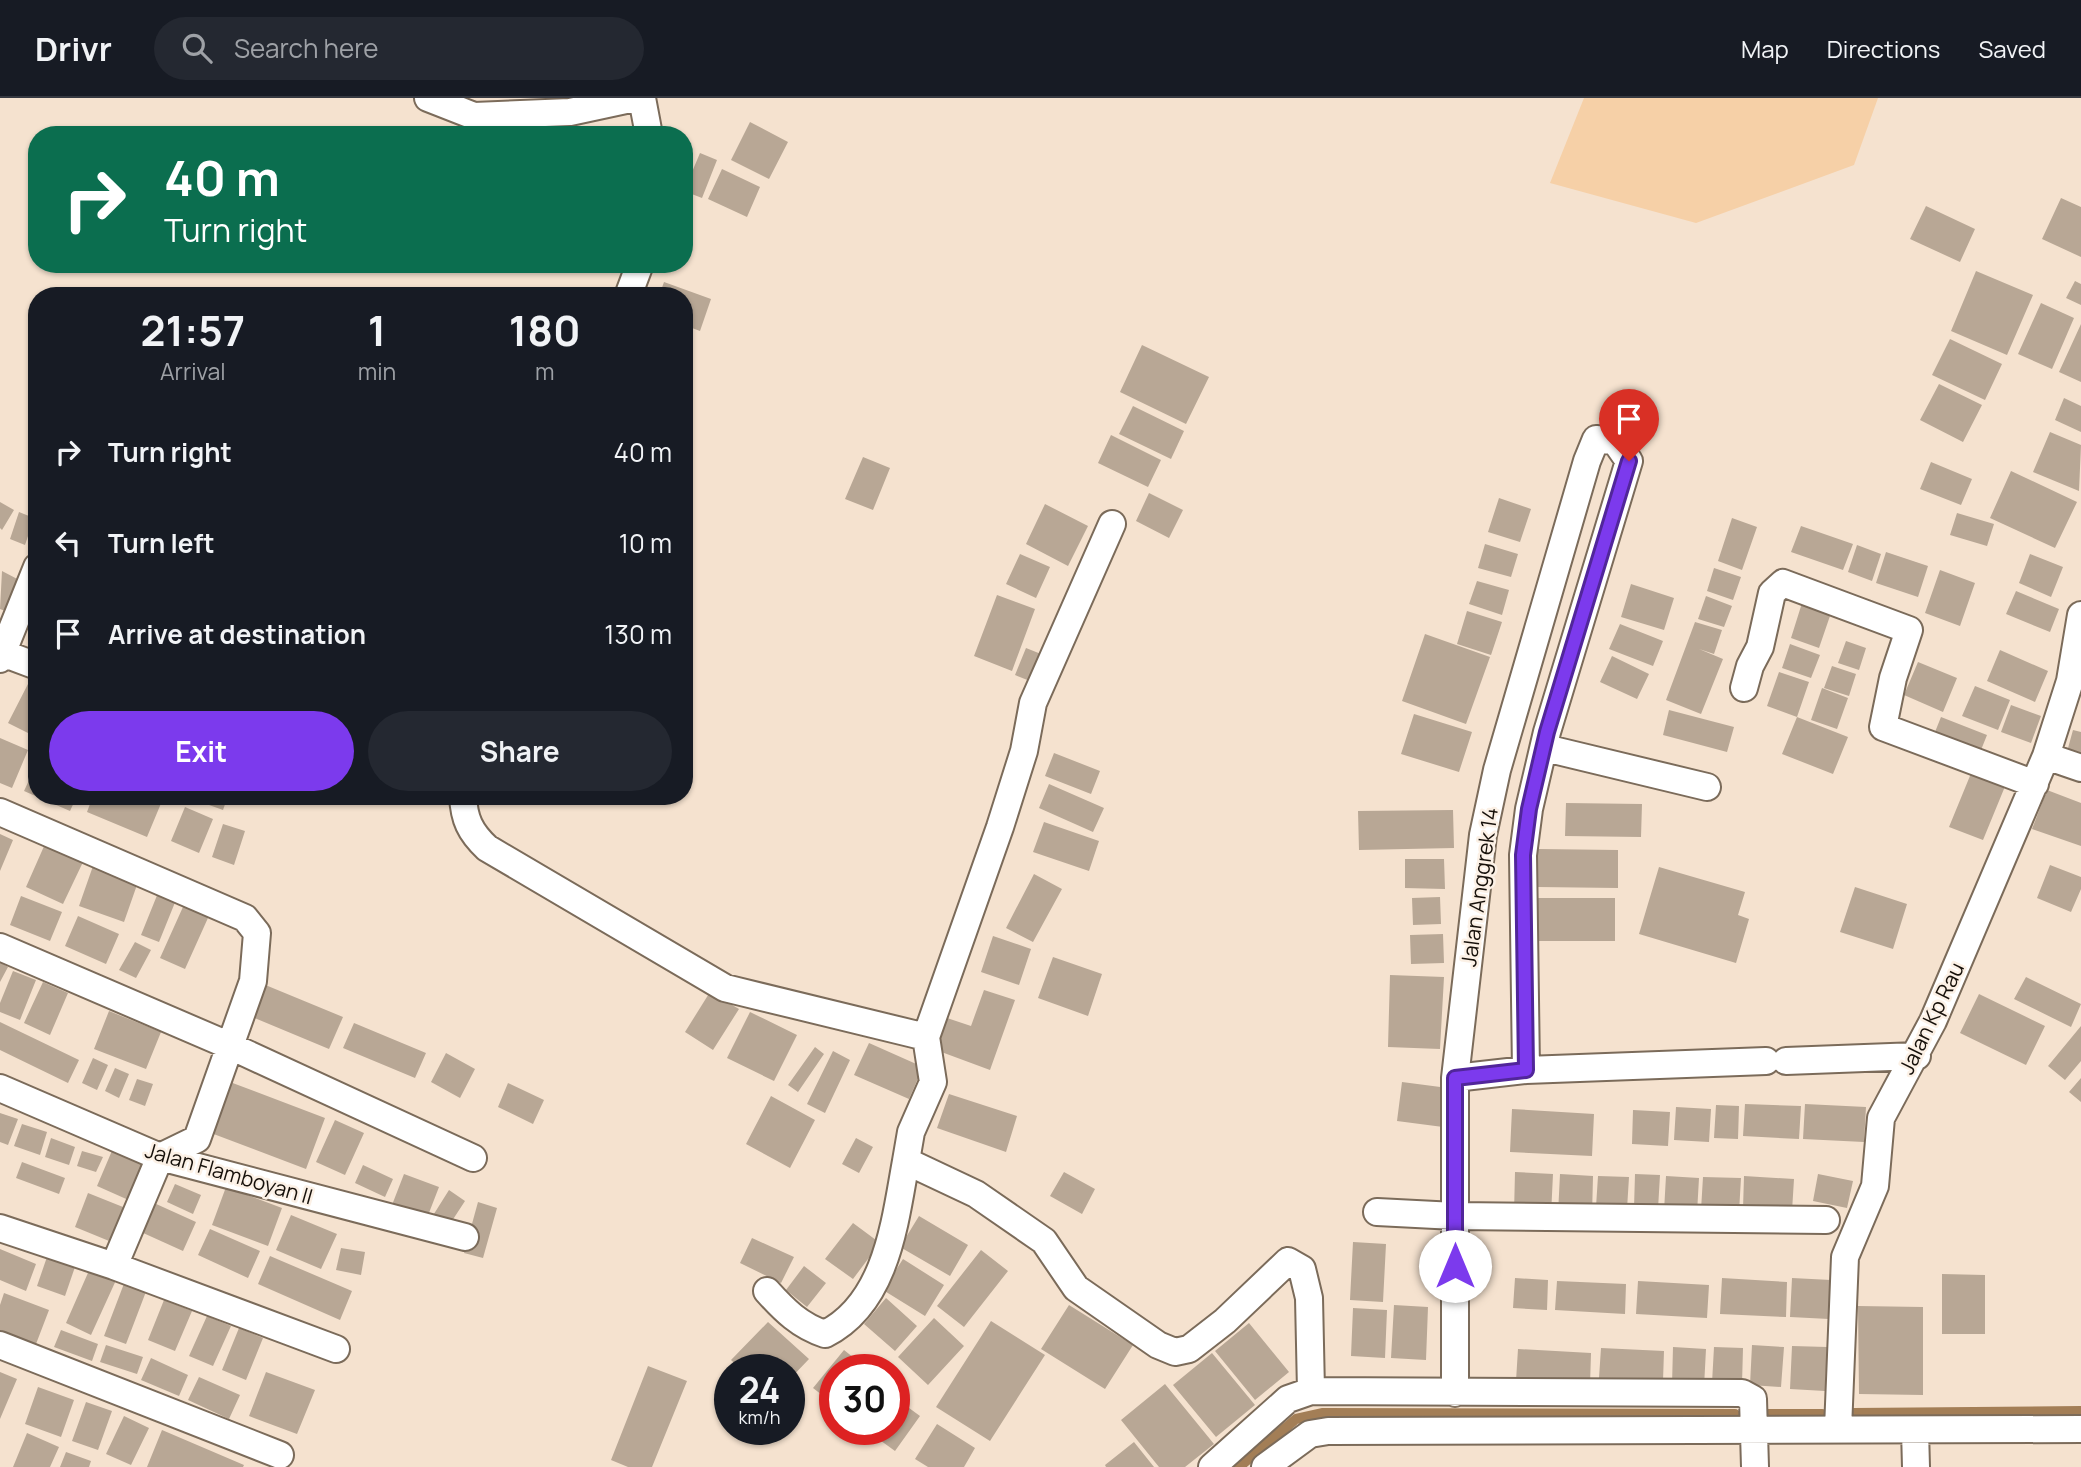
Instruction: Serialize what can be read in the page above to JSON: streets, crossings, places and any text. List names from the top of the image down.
{
  "streets": {
    "street": ["Jalan Anggrek 14", "Jalan Kp Rau", "Jalan Flamboyan II"]
  },
  "page": {
    "header": "Drivr",
    "search": "Search here",
    "nav": ["Map", "Directions", "Saved"],
    "turn": ["40 m", "Turn right"],
    "eta": [
      "21:57",
      "Arrival",
      "1",
      "min",
      "180",
      "m"
    ],
    "list": [
      {
        "name": "Turn right",
        "value": "40 m"
      },
      {
        "name": "Turn left",
        "value": "10 m"
      },
      {
        "name": "Arrive at destination",
        "value": "130 m"
      }
    ],
    "buttons": ["Exit", "Share"],
    "speed": "24 km/h",
    "limit": "30"
  }
}
